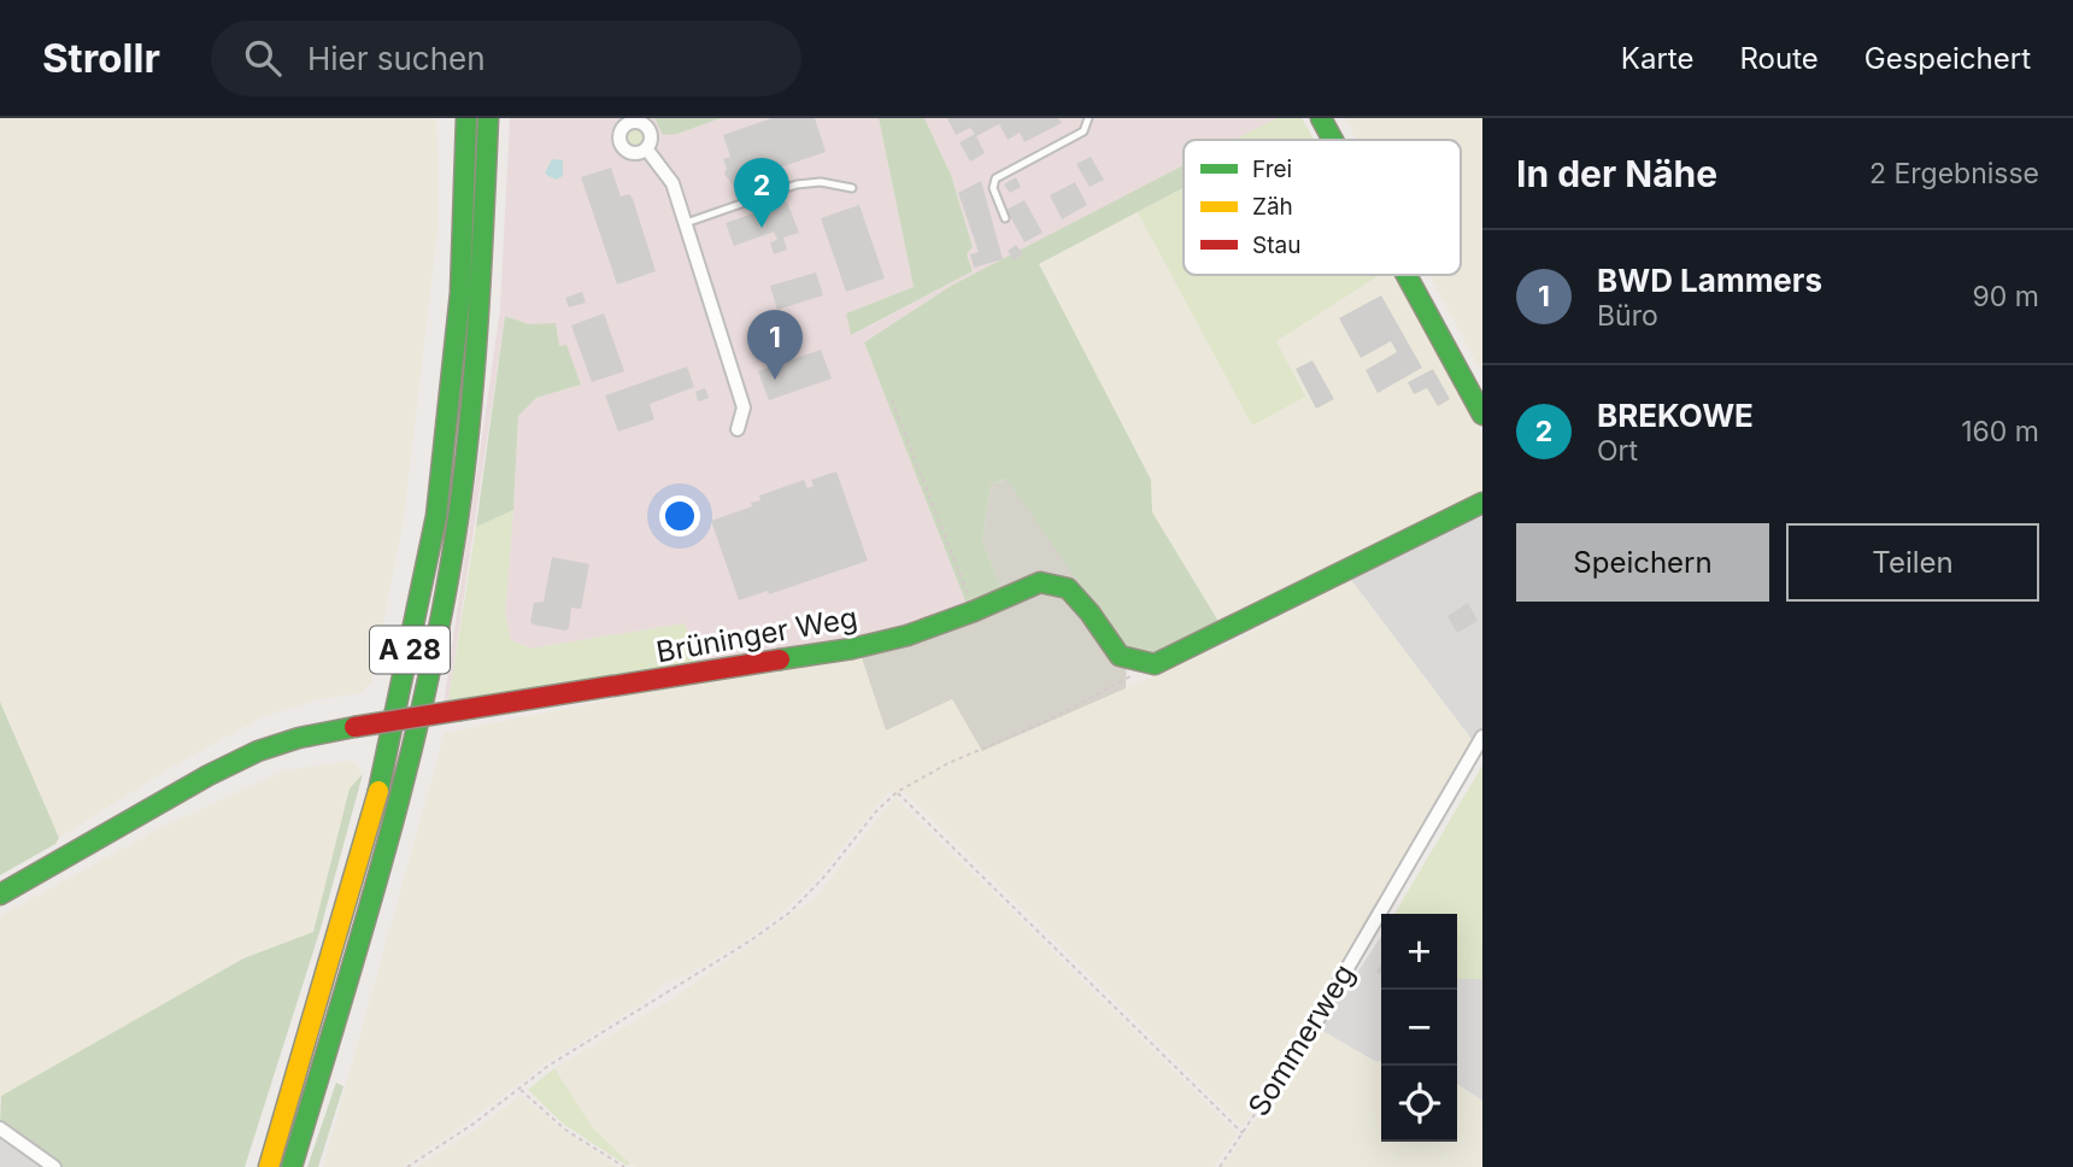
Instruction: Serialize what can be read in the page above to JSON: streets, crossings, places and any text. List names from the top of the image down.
{
  "streets": {
    "main road": ["Brüninger Weg", "A 28"],
    "street": ["Sommerweg"]
  },
  "legend": ["Frei", "Zäh", "Stau"],
  "page": {
    "header": "Strollr",
    "search": "Hier suchen",
    "nav": ["Karte", "Route", "Gespeichert"],
    "heading": ["In der Nähe", "2 Ergebnisse"],
    "pins": ["2", "1"],
    "list": [
      {
        "mark": "1",
        "name": "BWD Lammers",
        "note": "Büro",
        "value": "90 m"
      },
      {
        "mark": "2",
        "name": "BREKOWE",
        "note": "Ort",
        "value": "160 m"
      }
    ],
    "buttons": ["Speichern", "Teilen"],
    "map_buttons": ["+", "−"]
  }
}
